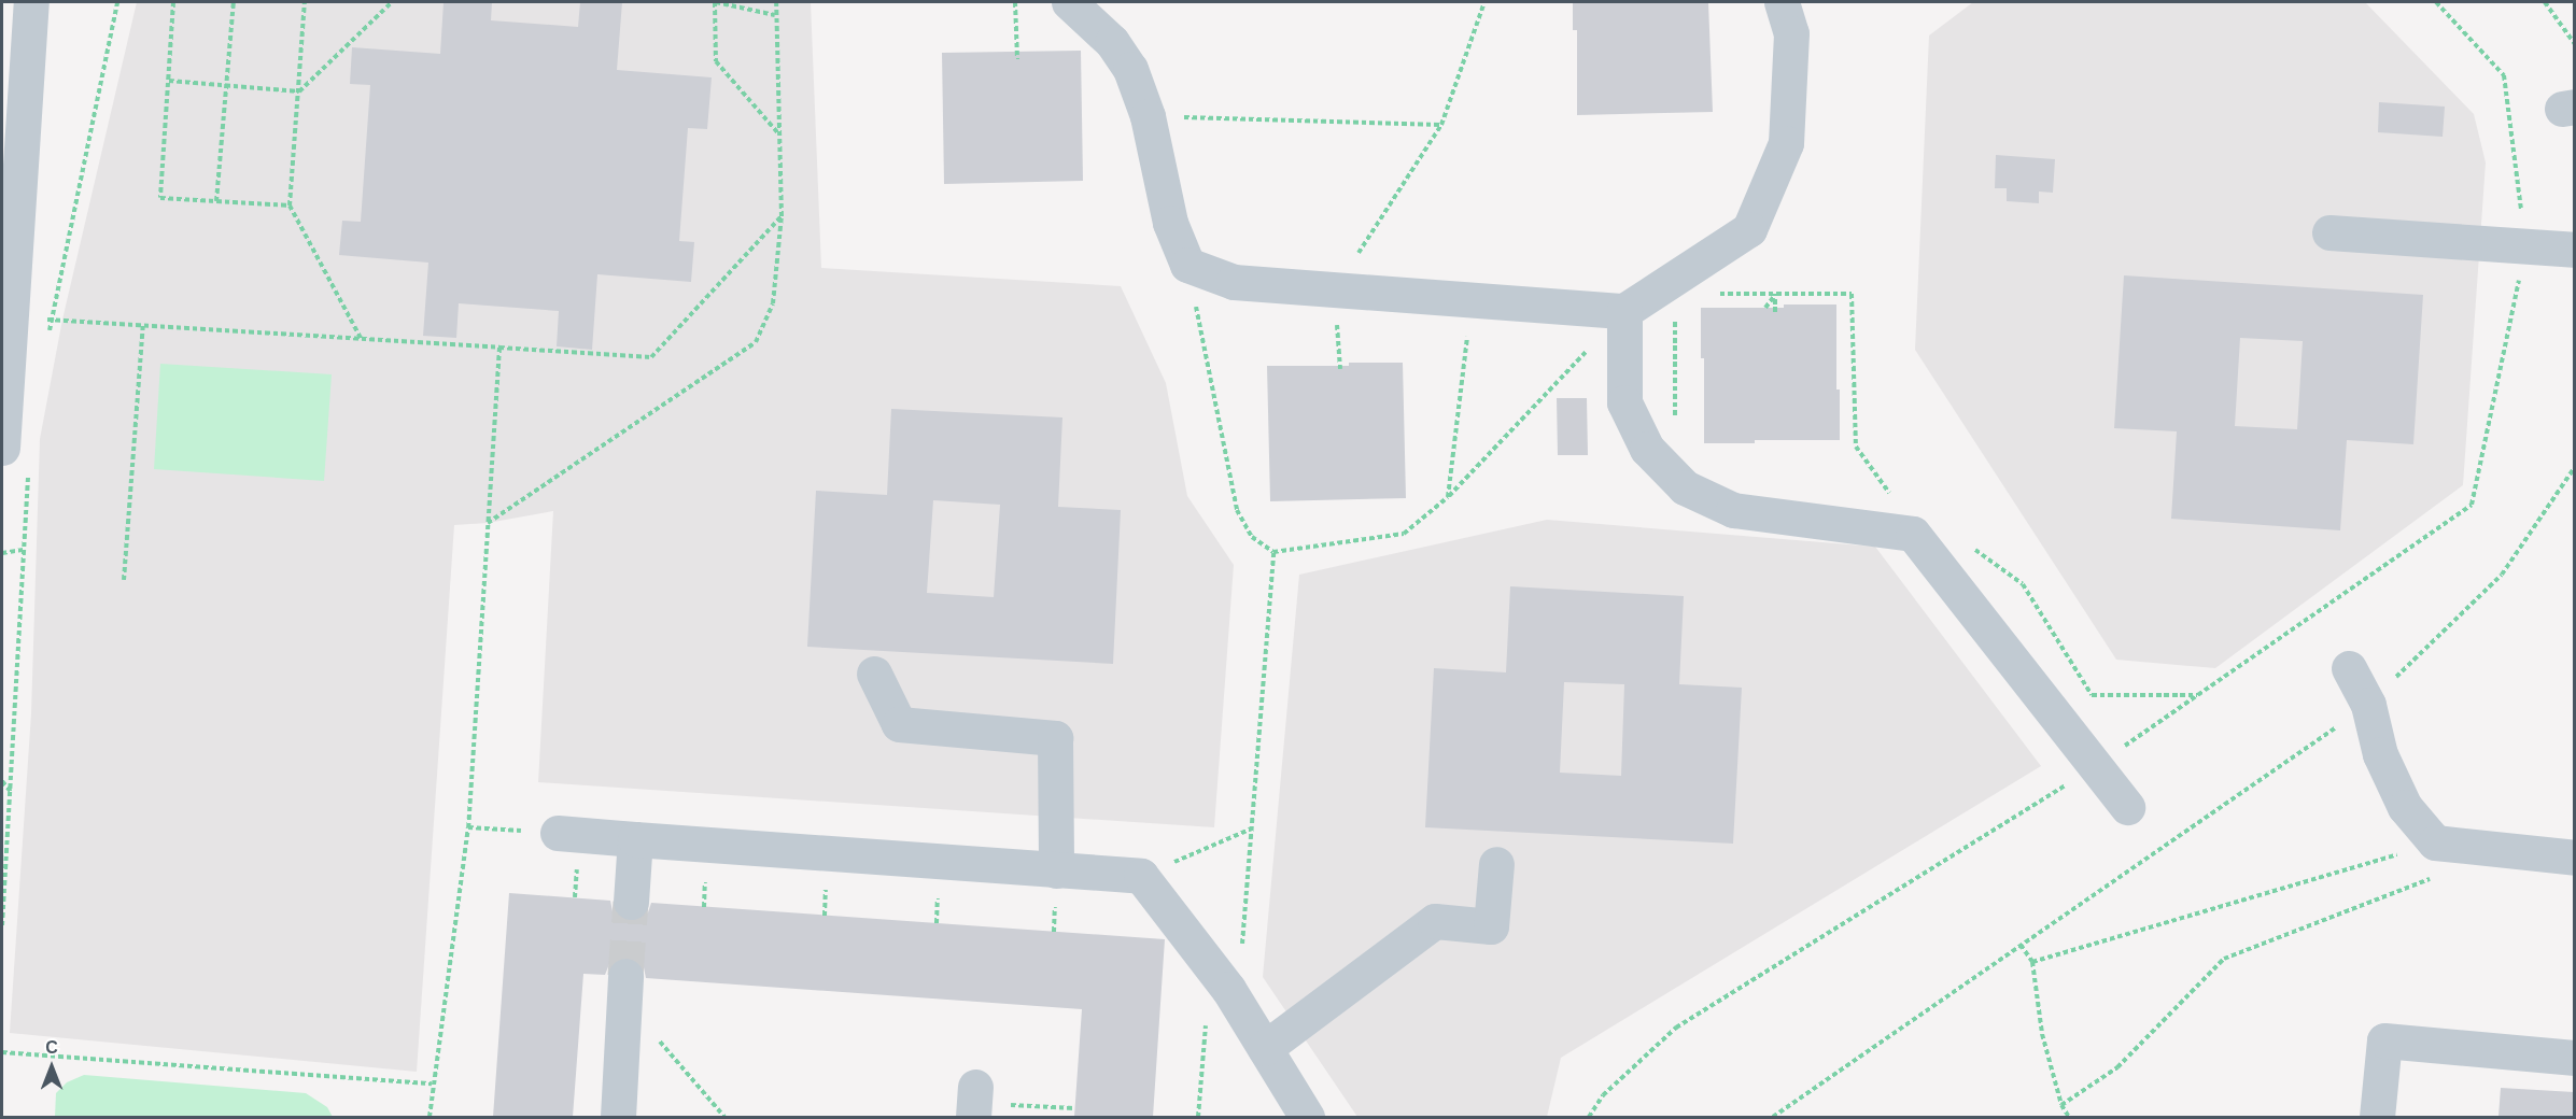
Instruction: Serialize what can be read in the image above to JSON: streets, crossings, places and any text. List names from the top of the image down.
{
  "north": "top"
}
